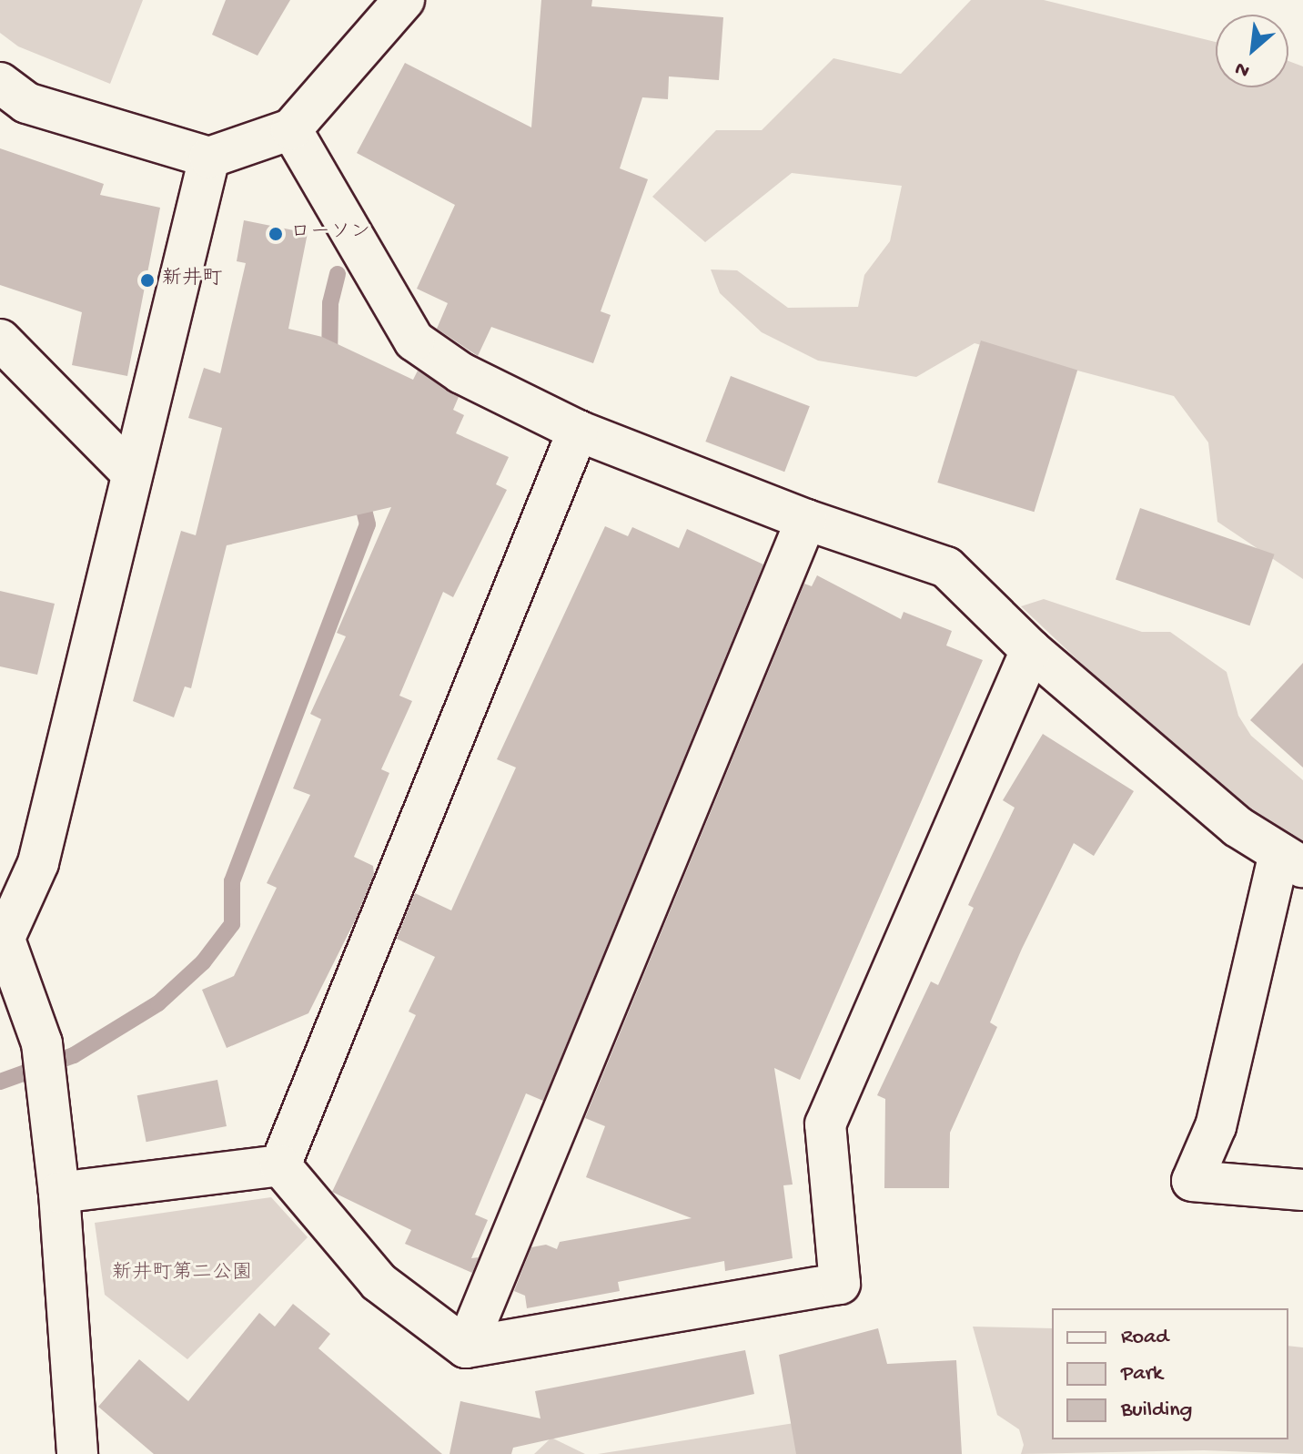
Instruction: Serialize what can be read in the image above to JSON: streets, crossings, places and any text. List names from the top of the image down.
{
  "parks": ["新井町第二公園"],
  "places": ["ローソン", "新井町"],
  "legend": ["Road", "Park", "Building"],
  "north": "bottom left"
}
